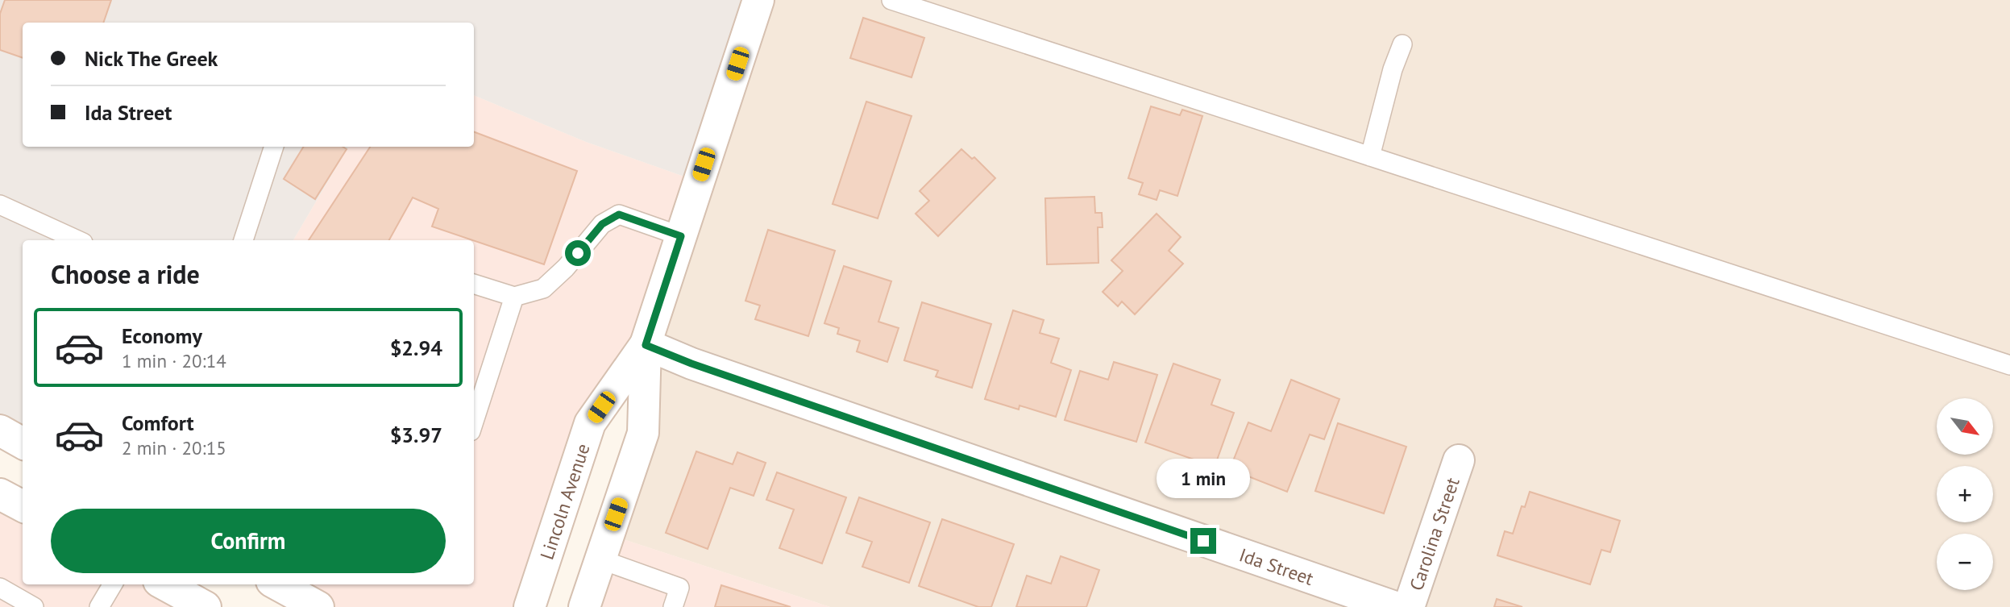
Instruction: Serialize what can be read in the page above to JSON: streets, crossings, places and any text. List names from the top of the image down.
{
  "streets": {
    "main road": ["Lincoln Avenue", "Carolina Street", "Ida Street"]
  },
  "crossings": [
    ["Lincoln Avenue", "Ida Street"]
  ],
  "north": "bottom right",
  "page": {
    "banner": ["Nick The Greek", "Ida Street"],
    "heading": "Choose a ride",
    "list": [
      {
        "name": "Economy",
        "note": "1 min · 20:14",
        "value": "$2.94"
      },
      {
        "name": "Comfort",
        "note": "2 min · 20:15",
        "value": "$3.97"
      }
    ],
    "map_buttons": ["+", "−"],
    "bubble": "1 min",
    "buttons": "Confirm"
  }
}
